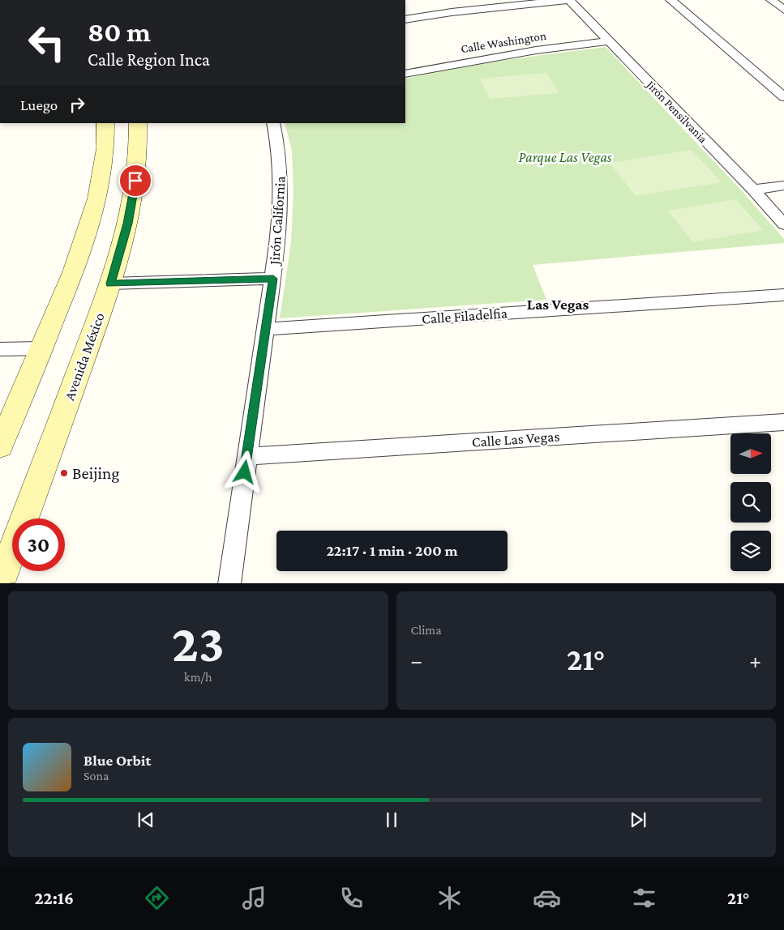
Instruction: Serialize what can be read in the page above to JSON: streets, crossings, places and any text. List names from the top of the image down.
{
  "streets": {
    "main road": ["Avenida México"],
    "street": [
      "Calle Washington",
      "Jirón Pensilvania",
      "Jirón California",
      "Calle Filadelfia",
      "Calle Las Vegas"
    ]
  },
  "crossings": [
    ["Calle Washington", "Jirón Pensilvania"],
    ["Jirón California", "Calle Filadelfia"],
    ["Jirón California", "Calle Las Vegas"]
  ],
  "districts": ["Las Vegas"],
  "parks": ["Parque Las Vegas"],
  "places": ["Beijing"],
  "north": "right",
  "page": {
    "turn": ["80 m", "Calle Region Inca"],
    "then": "Luego",
    "limit": "30",
    "trip": "22:17 · 1 min · 200 m",
    "tile": [
      ["23", "km/h"],
      "Clima"
    ],
    "heat": ["−", "21°", "+"],
    "song": ["Blue Orbit", "Sona"],
    "tabs": ["22:16", "21°"]
  }
}
